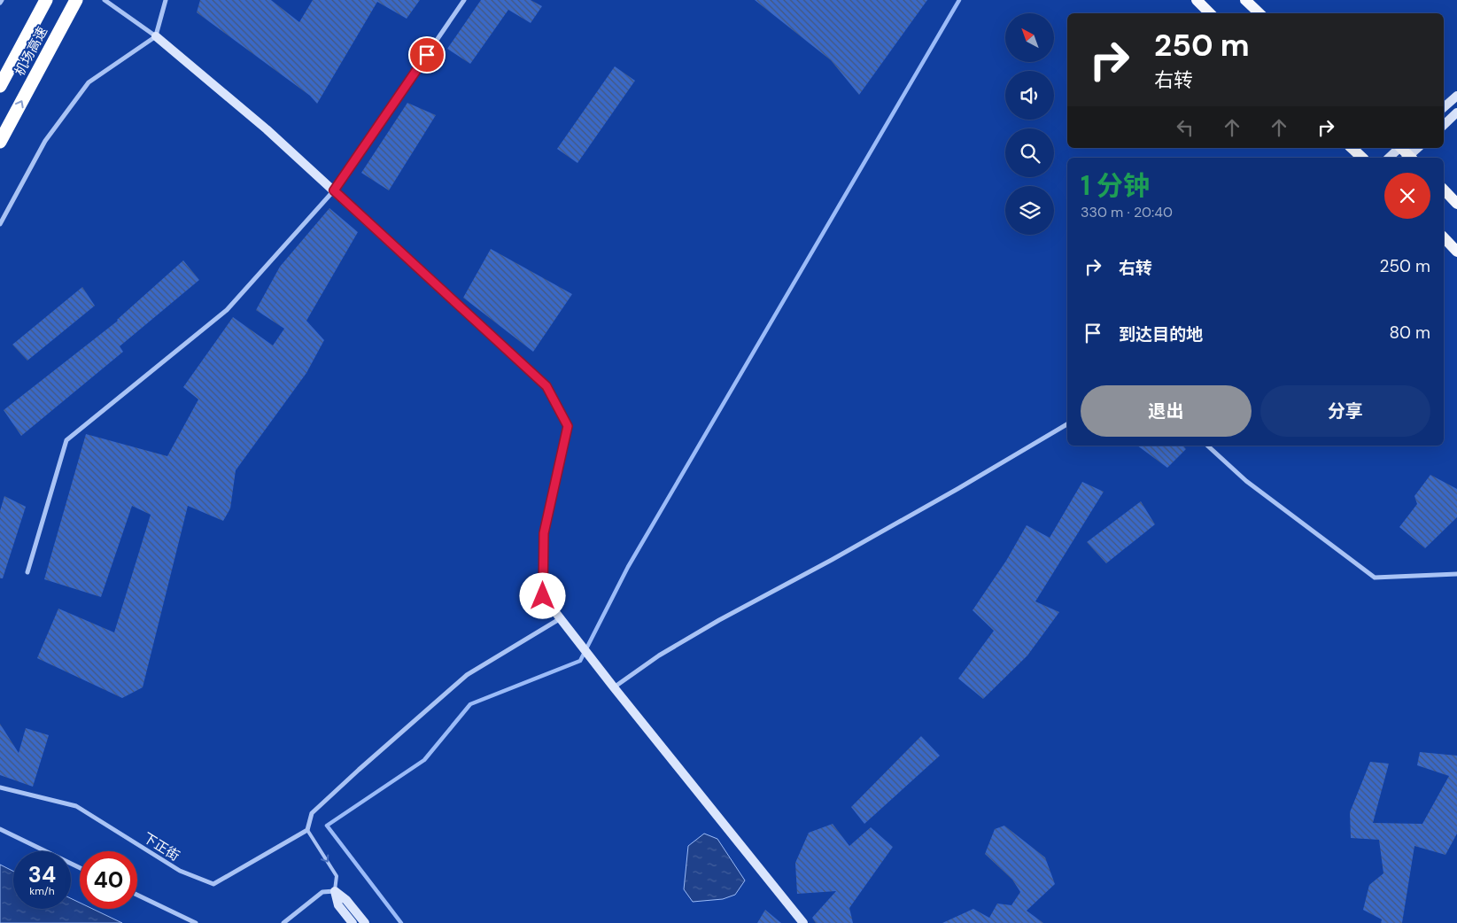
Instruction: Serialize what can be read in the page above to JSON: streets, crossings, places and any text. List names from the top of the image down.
{
  "streets": {
    "highway": ["机场高速"],
    "street": ["下正街"]
  },
  "north": "top left",
  "page": {
    "turn": ["250 m", "右转"],
    "heading": ["1 分钟", "330 m · 20:40"],
    "list": [
      {
        "name": "右转",
        "value": "250 m"
      },
      {
        "name": "到达目的地",
        "value": "80 m"
      }
    ],
    "buttons": ["退出", "分享"],
    "speed": "34 km/h",
    "limit": "40"
  }
}
